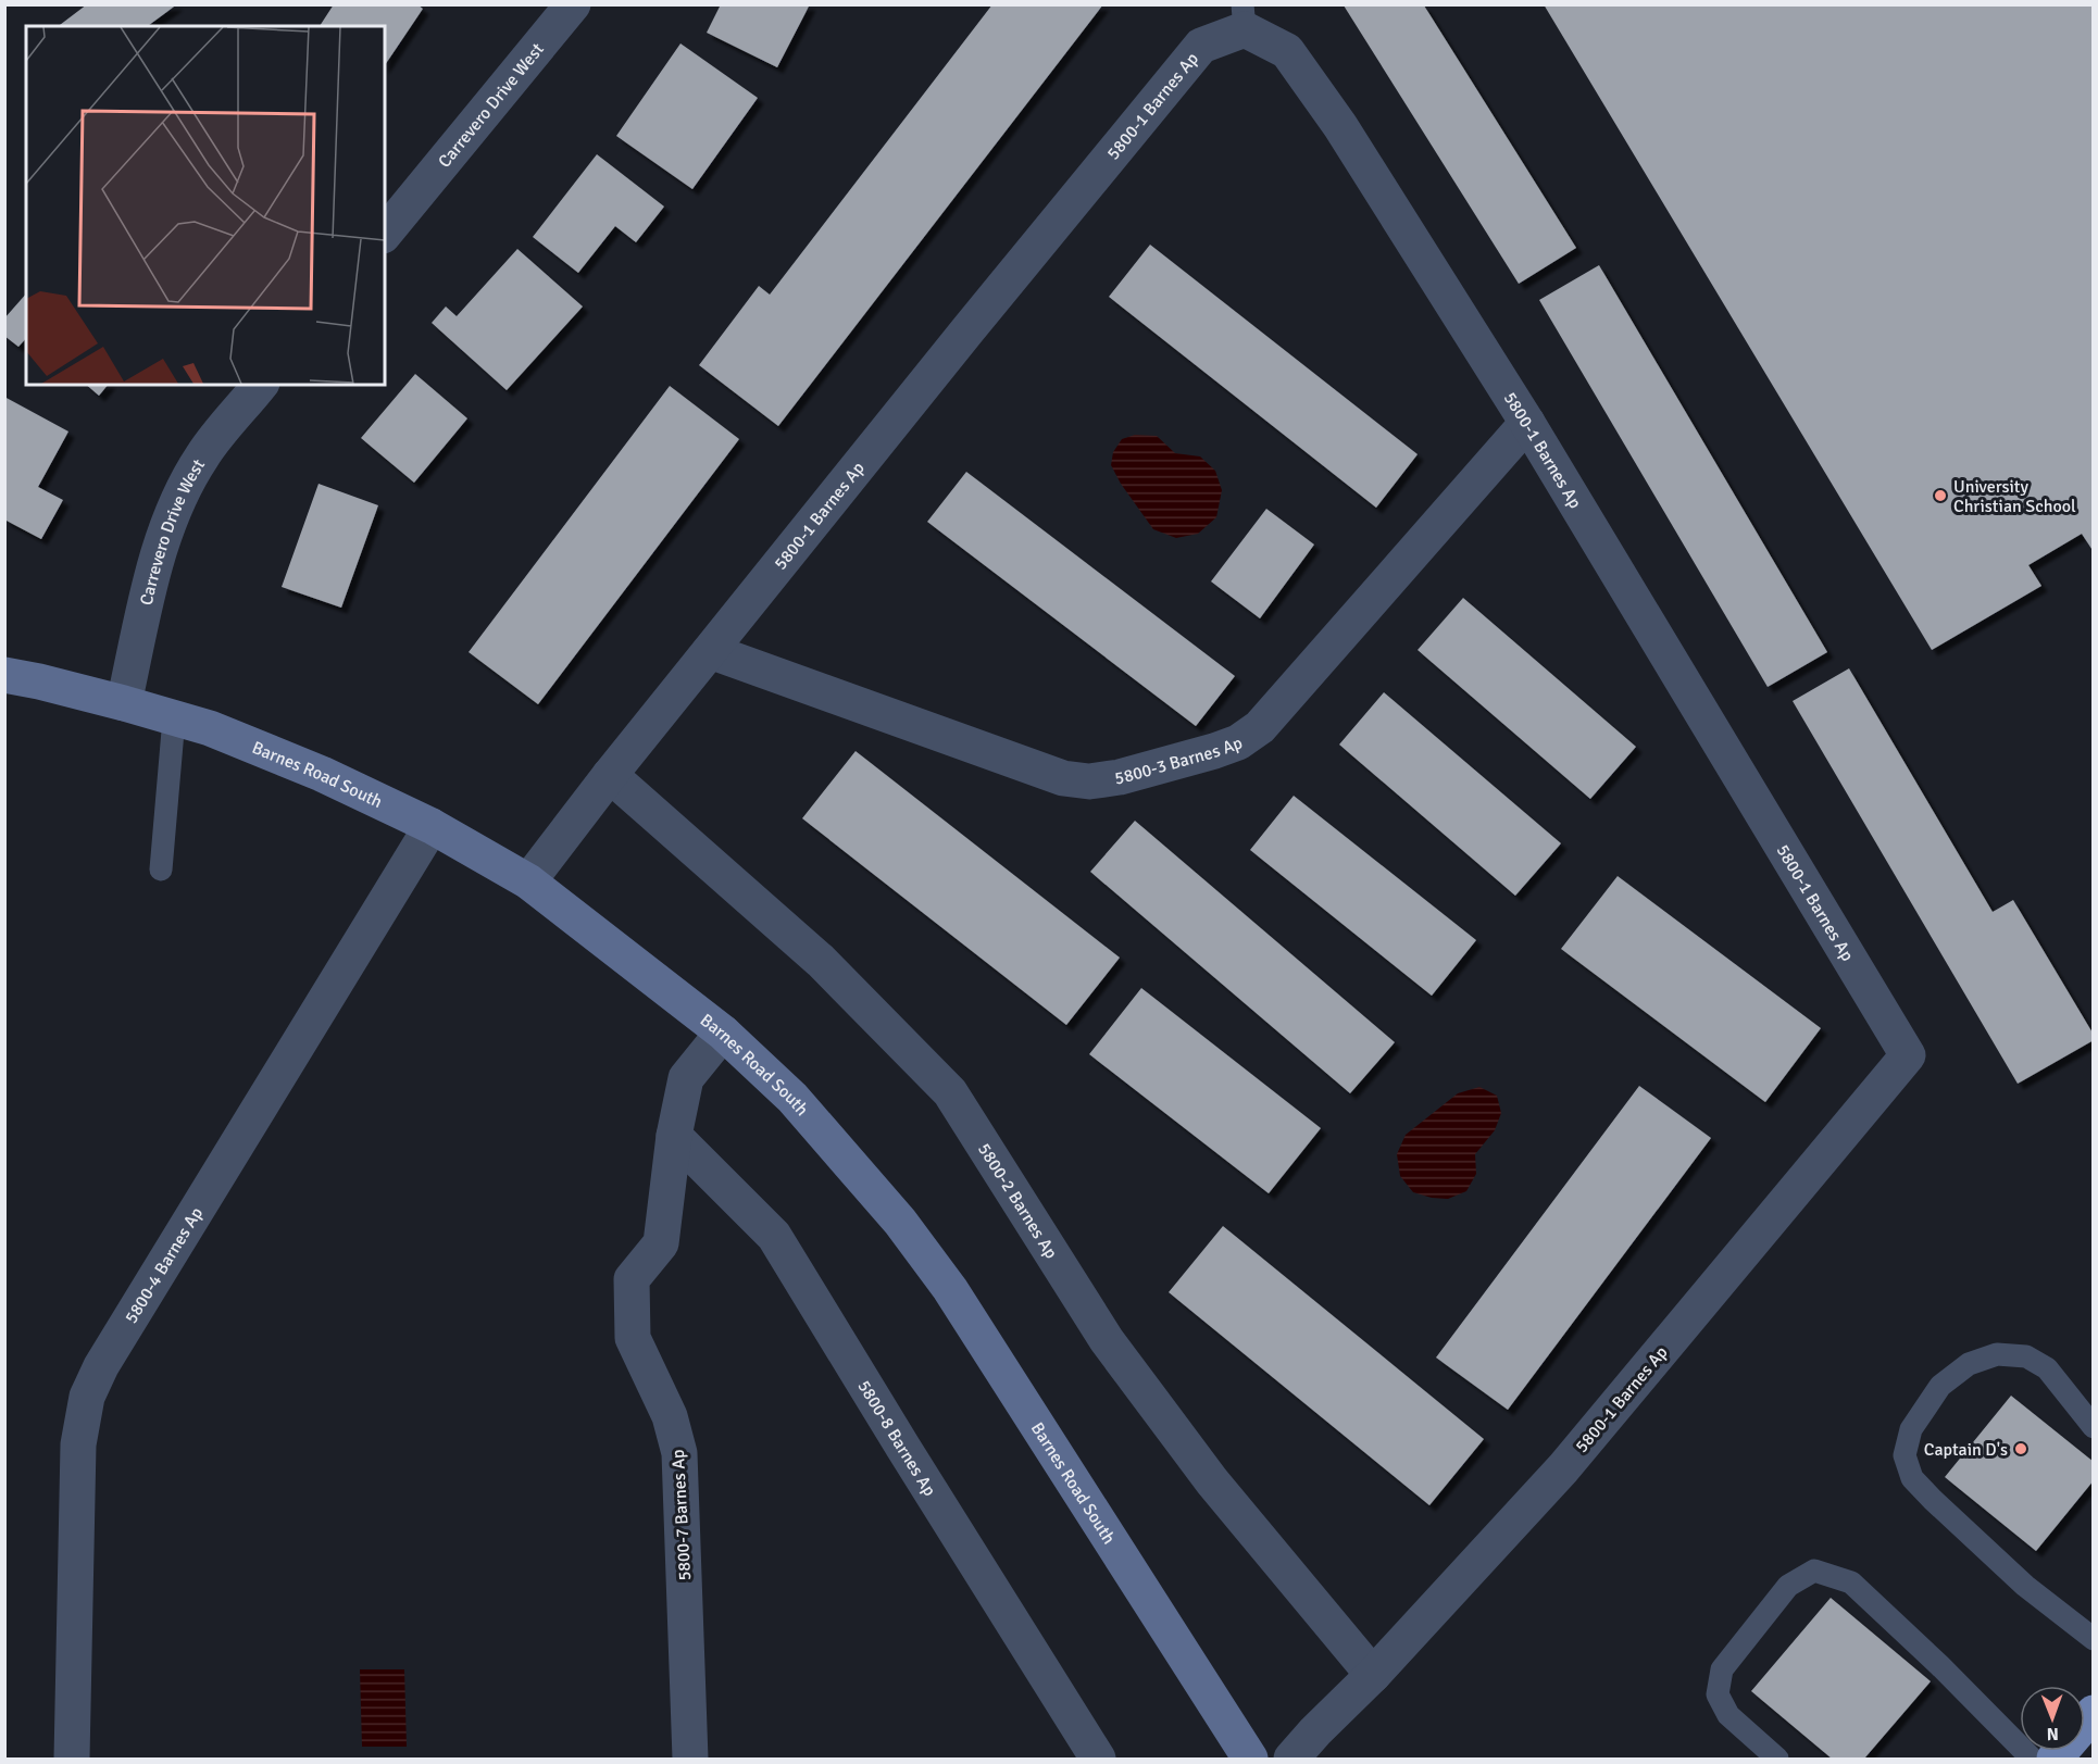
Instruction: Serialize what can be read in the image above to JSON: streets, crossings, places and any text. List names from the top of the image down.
{
  "streets": {
    "street": [
      "5800-1 Barnes Ap",
      "Carrevero Drive West",
      "5800-3 Barnes Ap",
      "Barnes Road South",
      "5800-2 Barnes Ap",
      "5800-4 Barnes Ap",
      "5800-8 Barnes Ap",
      "5800-7 Barnes Ap"
    ]
  },
  "crossings": [
    ["5800-1 Barnes Ap", "5800-3 Barnes Ap"],
    ["5800-1 Barnes Ap", "Barnes Road South"],
    ["5800-1 Barnes Ap", "5800-2 Barnes Ap"],
    ["Carrevero Drive West", "Barnes Road South"],
    ["Barnes Road South", "5800-4 Barnes Ap"],
    ["Barnes Road South", "5800-7 Barnes Ap"],
    ["5800-8 Barnes Ap", "5800-7 Barnes Ap"]
  ],
  "places": ["University Christian School", "Captain D's"],
  "north": "bottom"
}
